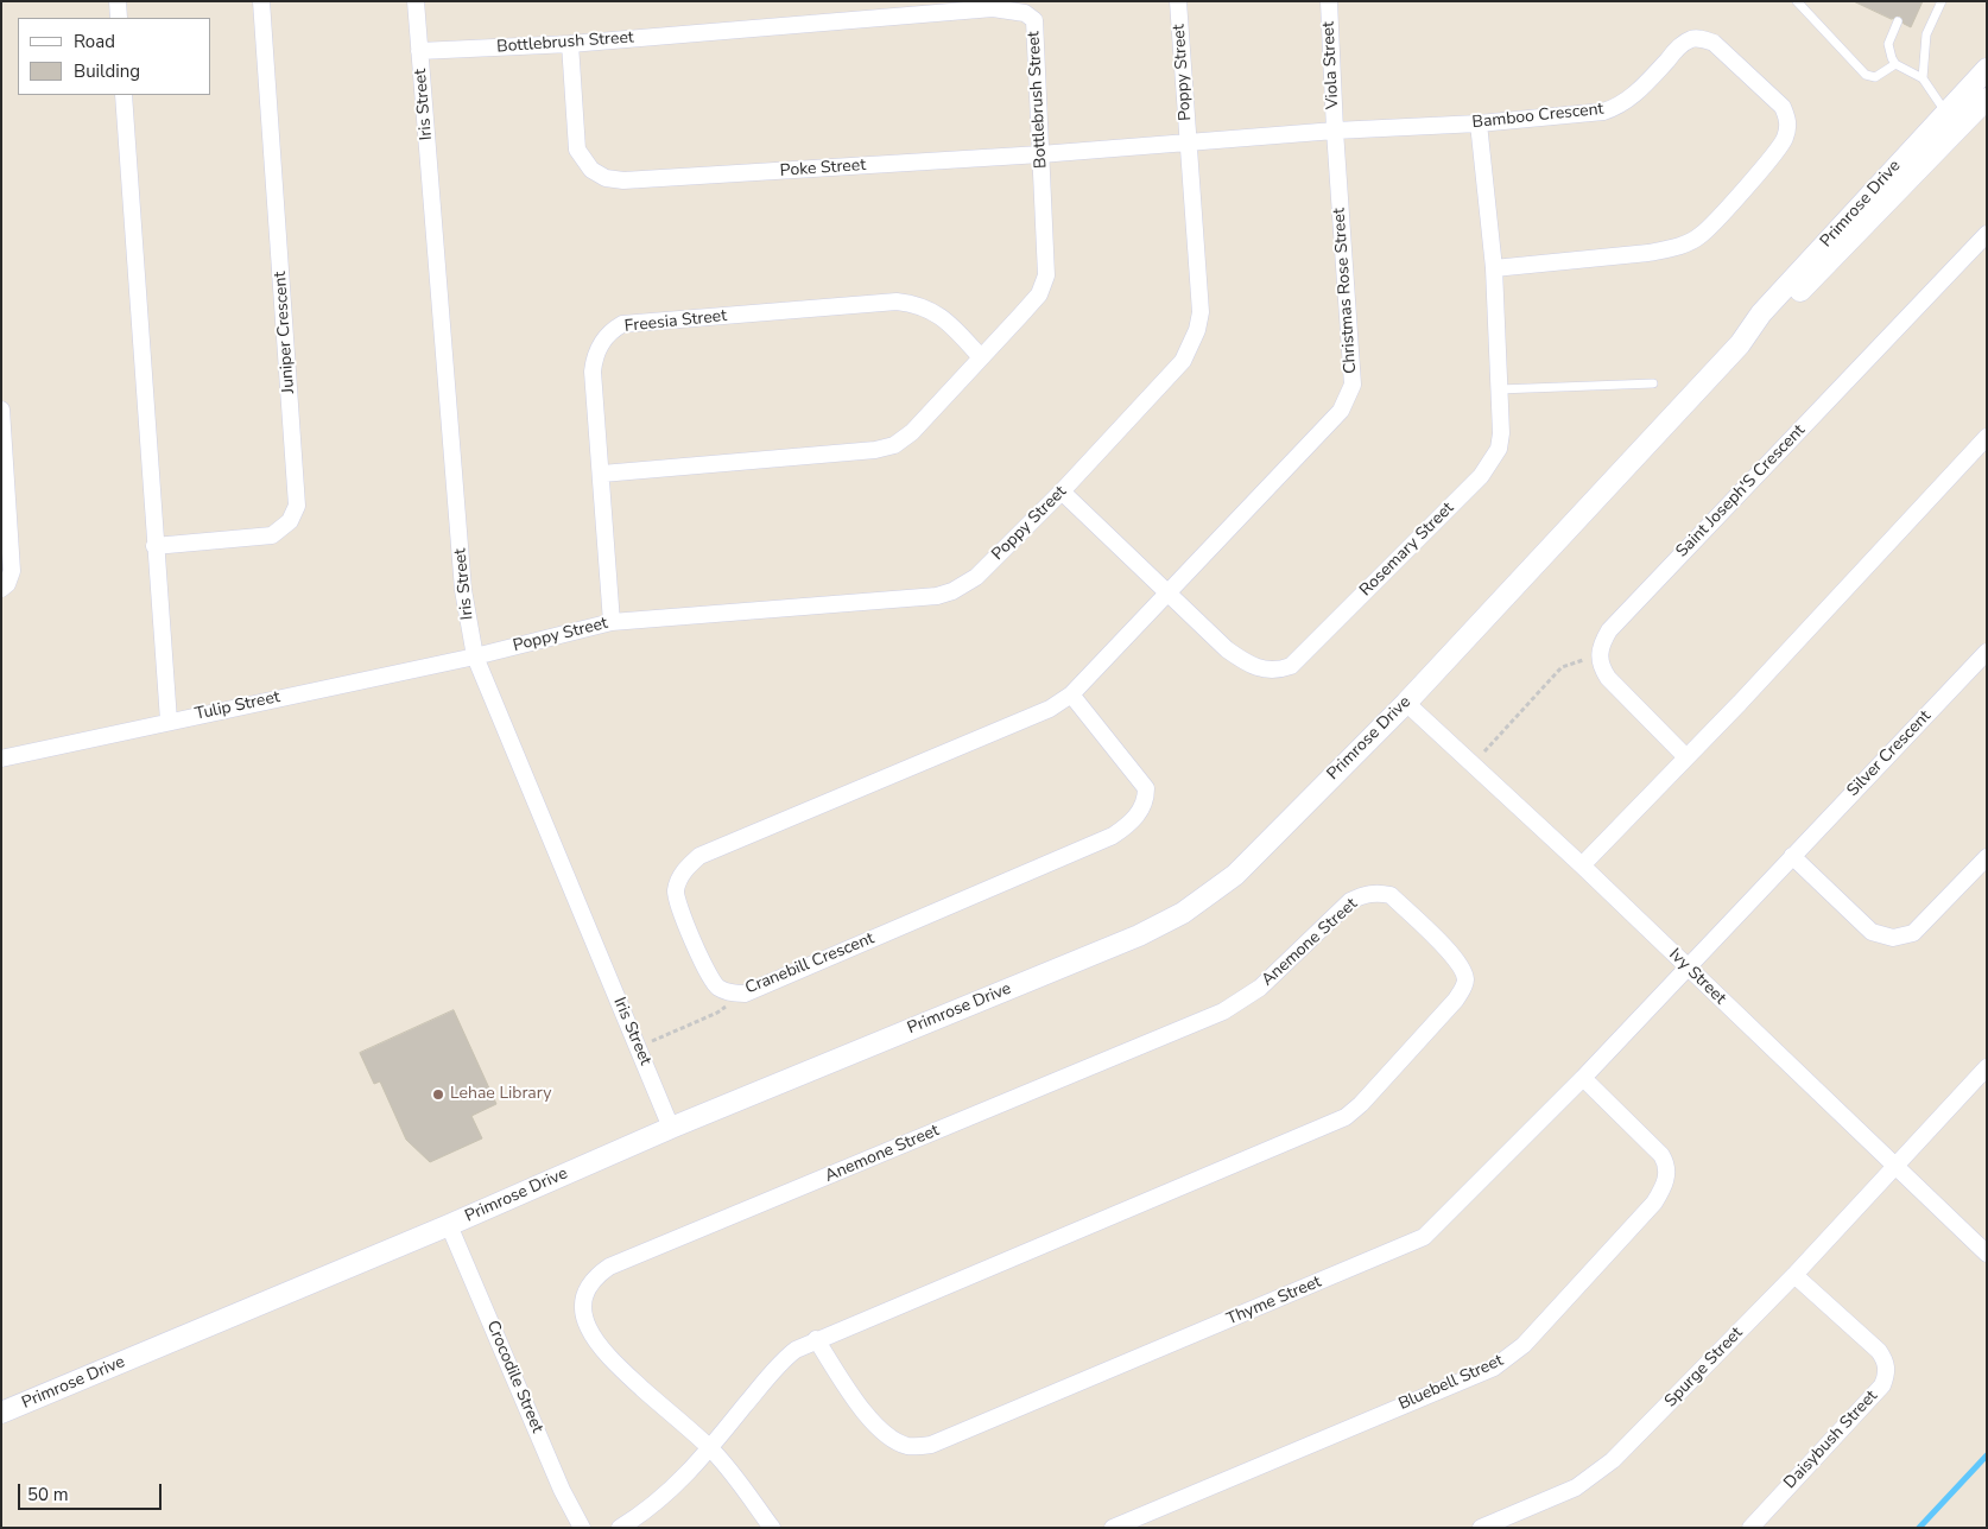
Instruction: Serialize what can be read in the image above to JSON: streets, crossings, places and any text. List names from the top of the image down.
{
  "streets": {
    "street": [
      "Bottlebrush Street",
      "Viola Street",
      "Poppy Street",
      "Iris Street",
      "Bamboo Crescent",
      "Poke Street",
      "Primrose Drive",
      "Christmas Rose Street",
      "Freesia Street",
      "Juniper Crescent",
      "Saint Joseph'S Crescent",
      "Rosemary Street",
      "Tulip Street",
      "Silver Crescent",
      "Anemone Street",
      "Cranebill Crescent",
      "Ivy Street",
      "Thyme Street",
      "Spurge Street",
      "Crocodile Street",
      "Bluebell Street",
      "Daisybush Street"
    ]
  },
  "crossings": [
    ["Bottlebrush Street", "Iris Street"],
    ["Bottlebrush Street", "Poke Street"],
    ["Bottlebrush Street", "Freesia Street"],
    ["Viola Street", "Bamboo Crescent"],
    ["Viola Street", "Christmas Rose Street"],
    ["Poppy Street", "Iris Street"],
    ["Poppy Street", "Bamboo Crescent"],
    ["Poppy Street", "Poke Street"],
    ["Poppy Street", "Freesia Street"],
    ["Poppy Street", "Rosemary Street"],
    ["Poppy Street", "Tulip Street"],
    ["Iris Street", "Primrose Drive"],
    ["Iris Street", "Tulip Street"],
    ["Bamboo Crescent", "Poke Street"],
    ["Bamboo Crescent", "Christmas Rose Street"],
    ["Bamboo Crescent", "Rosemary Street"],
    ["Primrose Drive", "Ivy Street"],
    ["Primrose Drive", "Crocodile Street"],
    ["Christmas Rose Street", "Rosemary Street"],
    ["Christmas Rose Street", "Cranebill Crescent"],
    ["Rosemary Street", "Cranebill Crescent"],
    ["Silver Crescent", "Ivy Street"],
    ["Silver Crescent", "Thyme Street"],
    ["Anemone Street", "Thyme Street"],
    ["Ivy Street", "Thyme Street"],
    ["Ivy Street", "Spurge Street"],
    ["Thyme Street", "Bluebell Street"],
    ["Spurge Street", "Daisybush Street"]
  ],
  "places": ["Lehae Library"],
  "legend": ["Road", "Building"],
  "scale_bar": "50 m"
}
